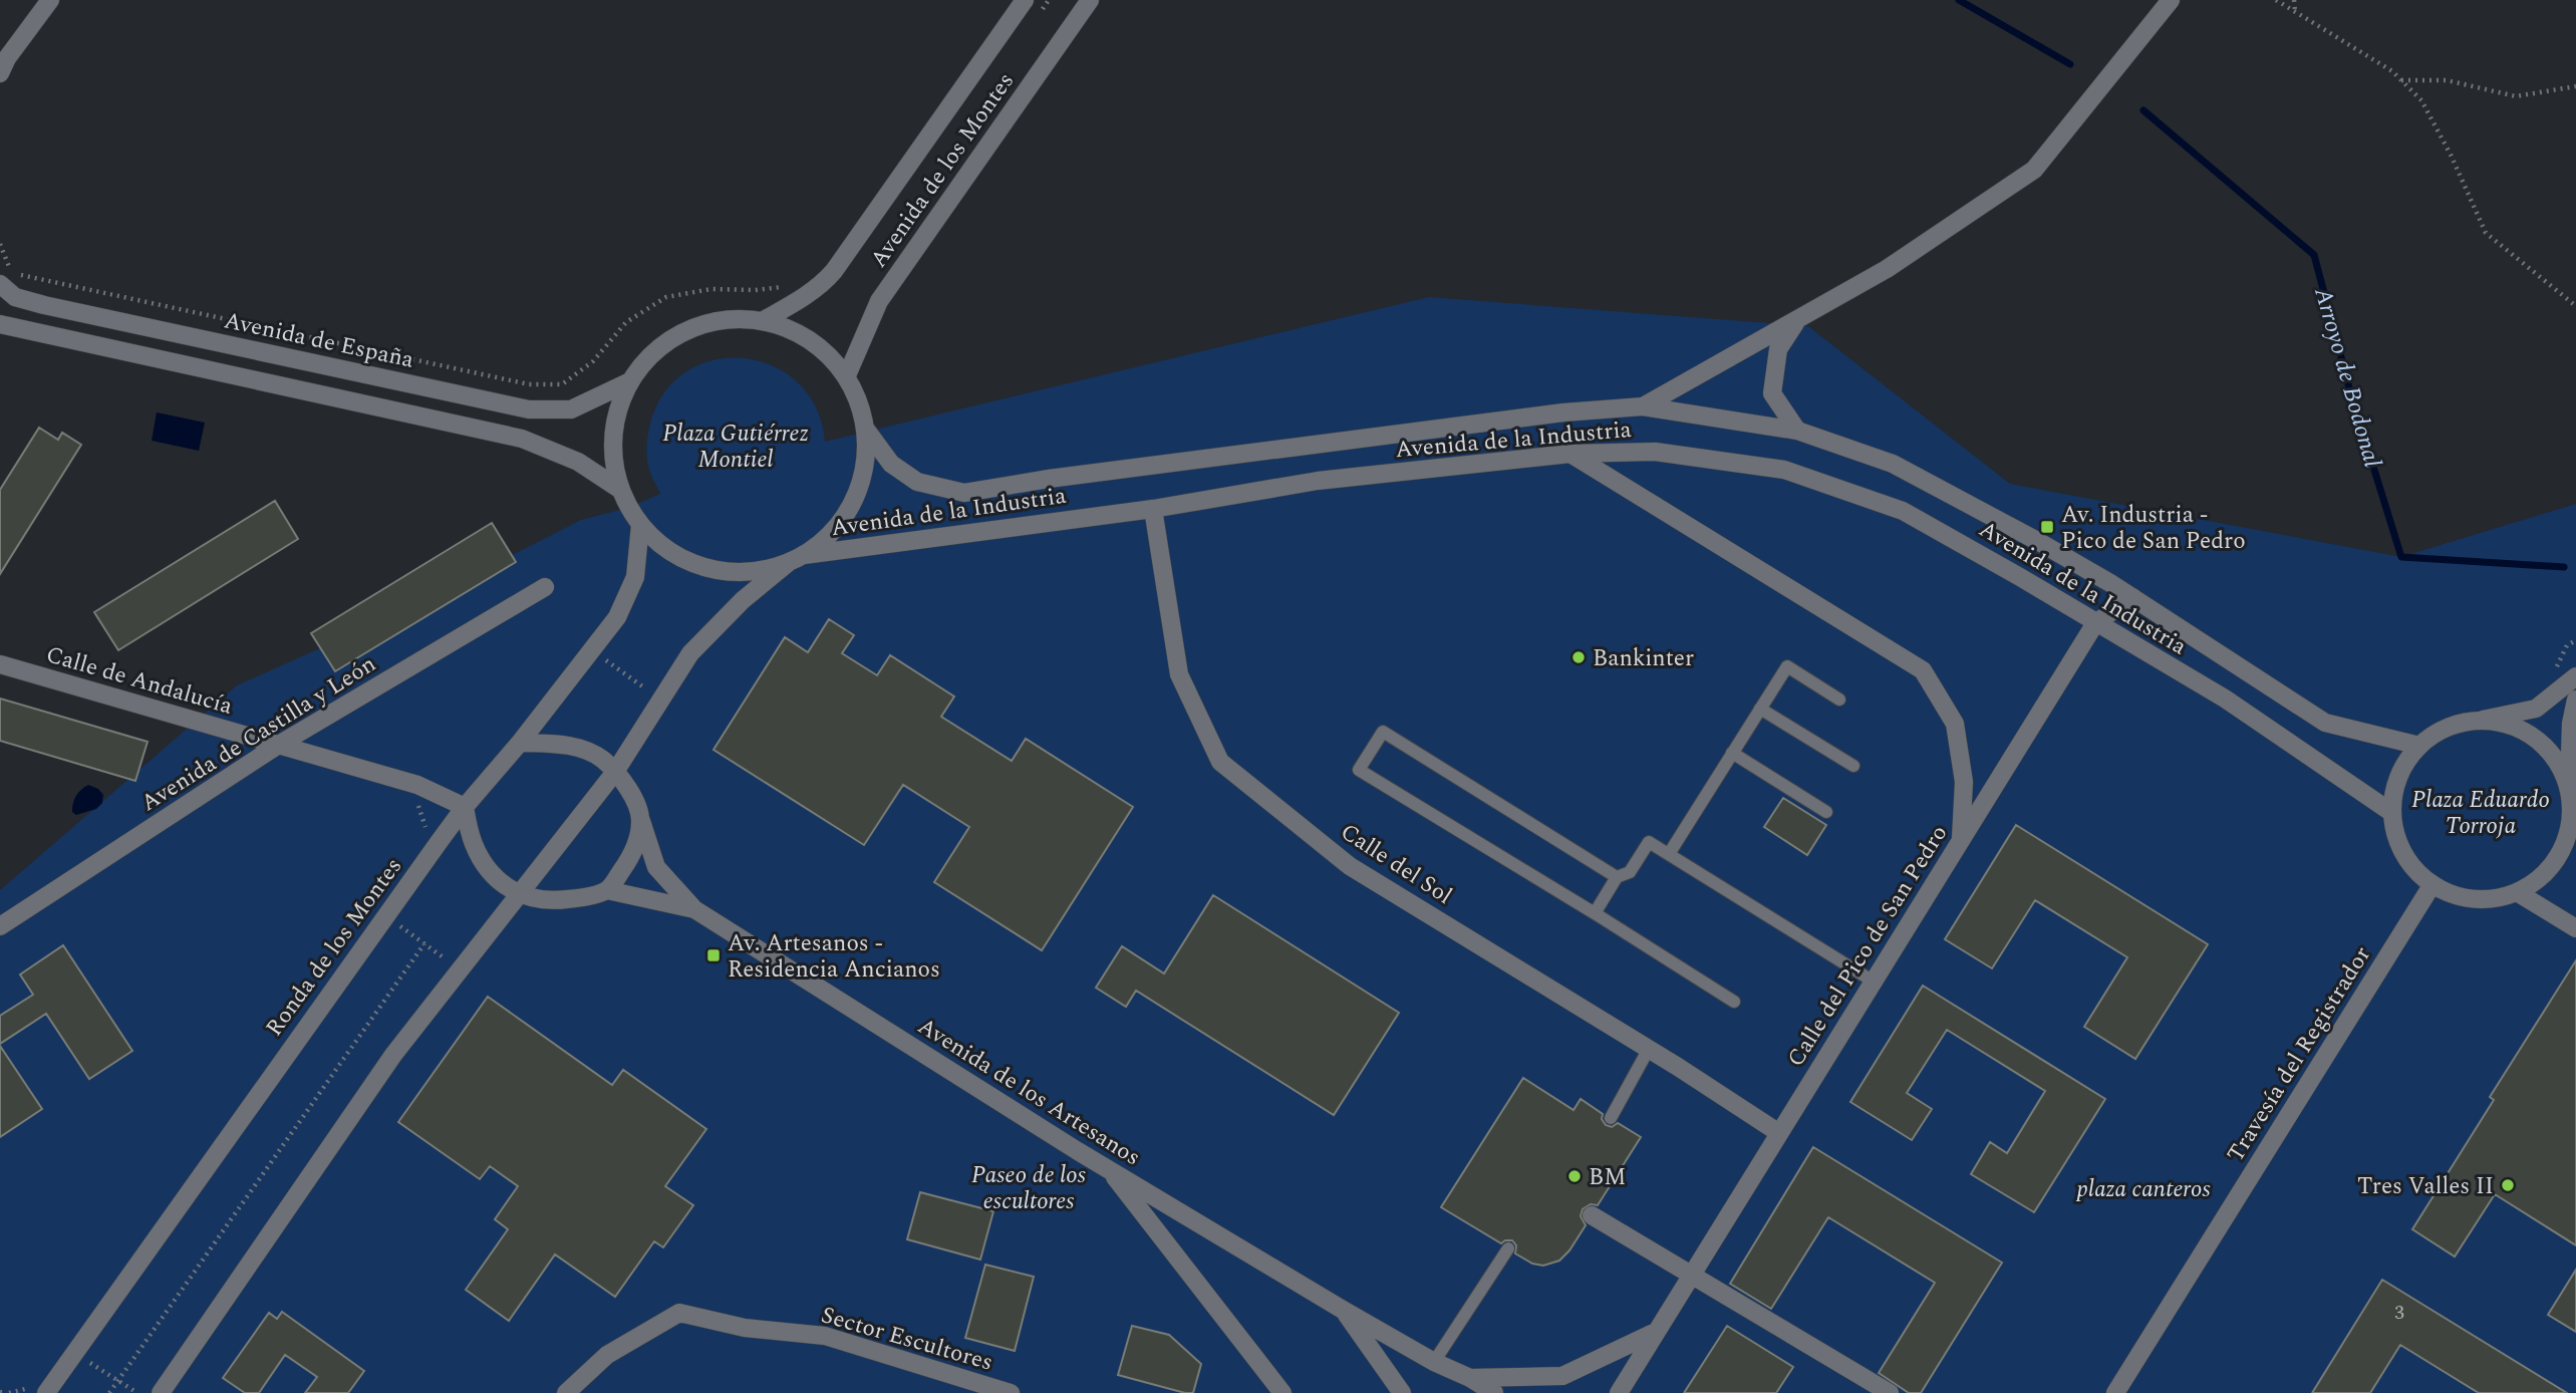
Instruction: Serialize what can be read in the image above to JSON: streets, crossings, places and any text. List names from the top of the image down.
{
  "streets": {
    "street": [
      "Avenida de los Montes",
      "Avenida de España",
      "Avenida de la Industria",
      "Calle de Andalucía",
      "Avenida de Castilla y León",
      "Calle del Sol",
      "Calle del Pico de San Pedro",
      "Ronda de los Montes",
      "Travesía del Registrador",
      "Avenida de los Artesanos",
      "Sector Escultores"
    ]
  },
  "crossings": [
    ["Avenida de la Industria", "Calle del Sol"],
    ["Avenida de la Industria", "Calle del Pico de San Pedro"],
    ["Avenida de la Industria", "Travesía del Registrador"],
    ["Calle de Andalucía", "Avenida de Castilla y León"],
    ["Calle de Andalucía", "Ronda de los Montes"],
    ["Calle del Sol", "Calle del Pico de San Pedro"]
  ],
  "water": ["Arroyo de Bodonal"],
  "parks": [
    "Plaza Gutiérrez Montiel",
    "Plaza Eduardo Torroja",
    "Paseo de los escultores",
    "plaza canteros"
  ],
  "places": {
    "transit": ["Av. Industria - Pico de San Pedro", "Av. Artesanos - Residencia Ancianos"],
    "other": ["Bankinter", "BM", "Tres Valles II"]
  },
  "house_numbers": ["3"]
}
